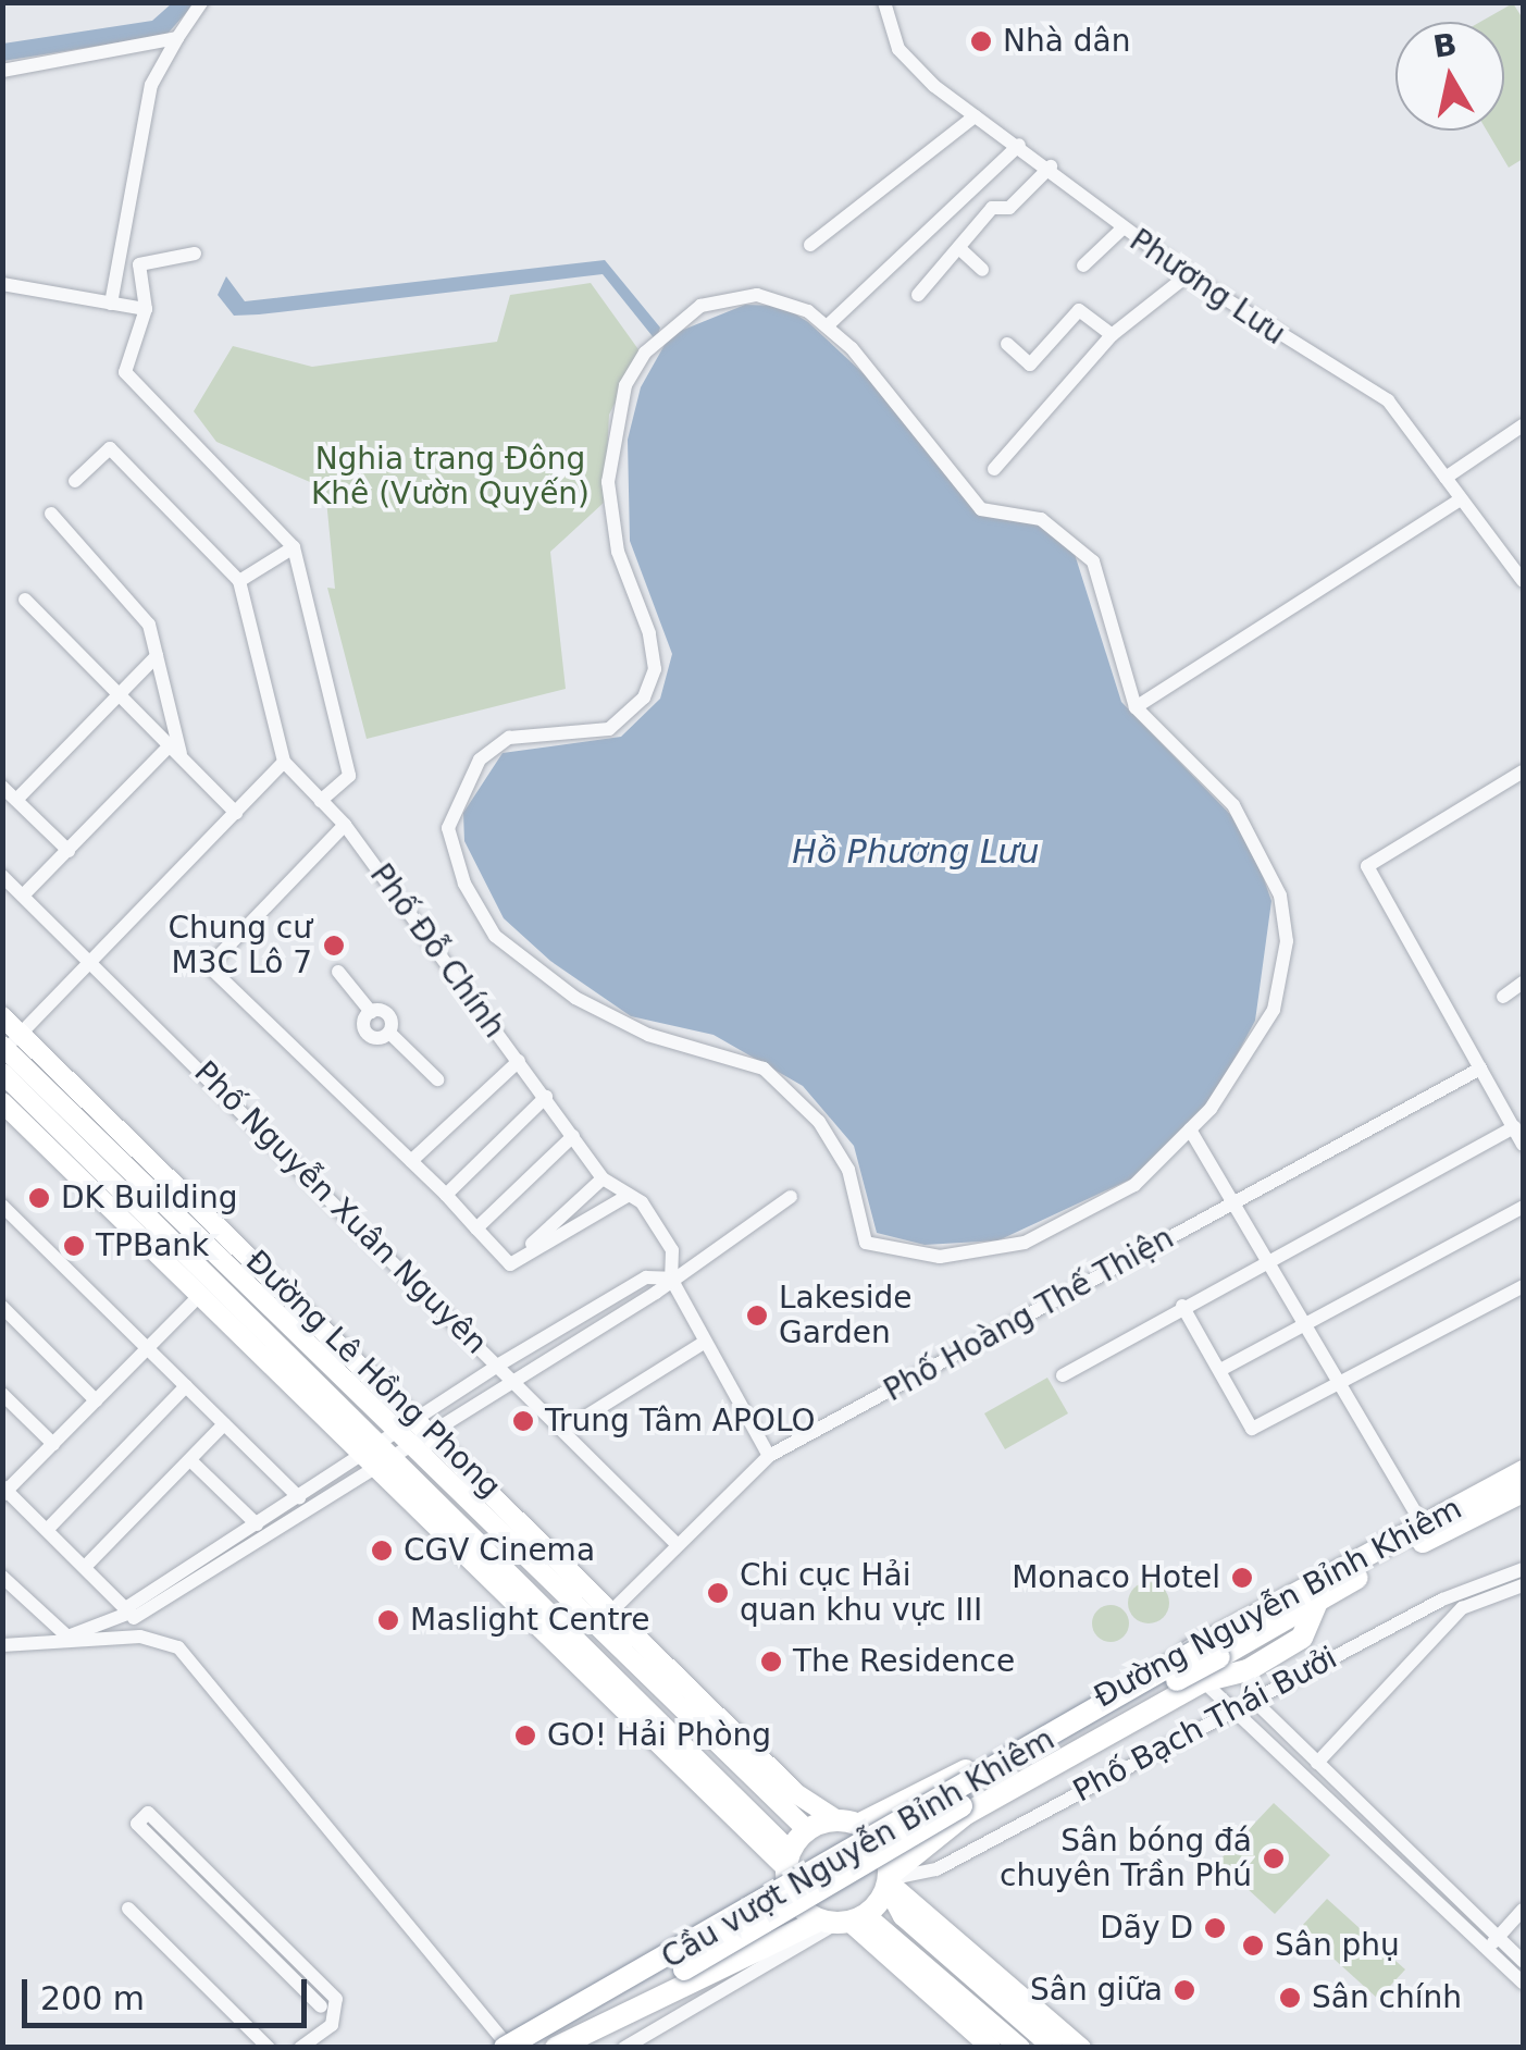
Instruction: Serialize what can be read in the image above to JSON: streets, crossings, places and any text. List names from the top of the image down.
{
  "streets": {
    "highway": ["Đường Nguyễn Bỉnh Khiêm", "Cầu vượt Nguyễn Bỉnh Khiêm"],
    "main road": ["Đường Lê Hồng Phong"],
    "street": [
      "Phương Lưu",
      "Phố Đỗ Chính",
      "Phố Nguyễn Xuân Nguyên",
      "Phố Hoàng Thế Thiện",
      "Phố Bạch Thái Bưởi"
    ]
  },
  "crossings": [
    ["Phố Đỗ Chính", "Phố Hoàng Thế Thiện"],
    ["Phố Nguyễn Xuân Nguyên", "Phố Hoàng Thế Thiện"],
    ["Phố Hoàng Thế Thiện", "Đường Lê Hồng Phong"],
    ["Đường Lê Hồng Phong", "Đường Nguyễn Bỉnh Khiêm"],
    ["Đường Lê Hồng Phong", "Phố Bạch Thái Bưởi"],
    ["Đường Nguyễn Bỉnh Khiêm", "Phố Bạch Thái Bưởi"],
    ["Đường Nguyễn Bỉnh Khiêm", "Cầu vượt Nguyễn Bỉnh Khiêm"]
  ],
  "water": ["Hồ Phương Lưu"],
  "parks": ["Nghia trang Đông Khê (Vườn Quyến)"],
  "places": [
    "Nhà dân",
    "Chung cư M3C Lô 7",
    "DK Building",
    "TPBank",
    "Lakeside Garden",
    "Trung Tâm APOLO",
    "CGV Cinema",
    "Monaco Hotel",
    "Chi cục Hải quan khu vực III",
    "Maslight Centre",
    "The Residence",
    "GO! Hải Phòng",
    "Sân bóng đá chuyên Trần Phú",
    "Dãy D",
    "Sân phụ",
    "Sân giữa",
    "Sân chính"
  ],
  "scale_bar": "200 m",
  "north": "top"
}
